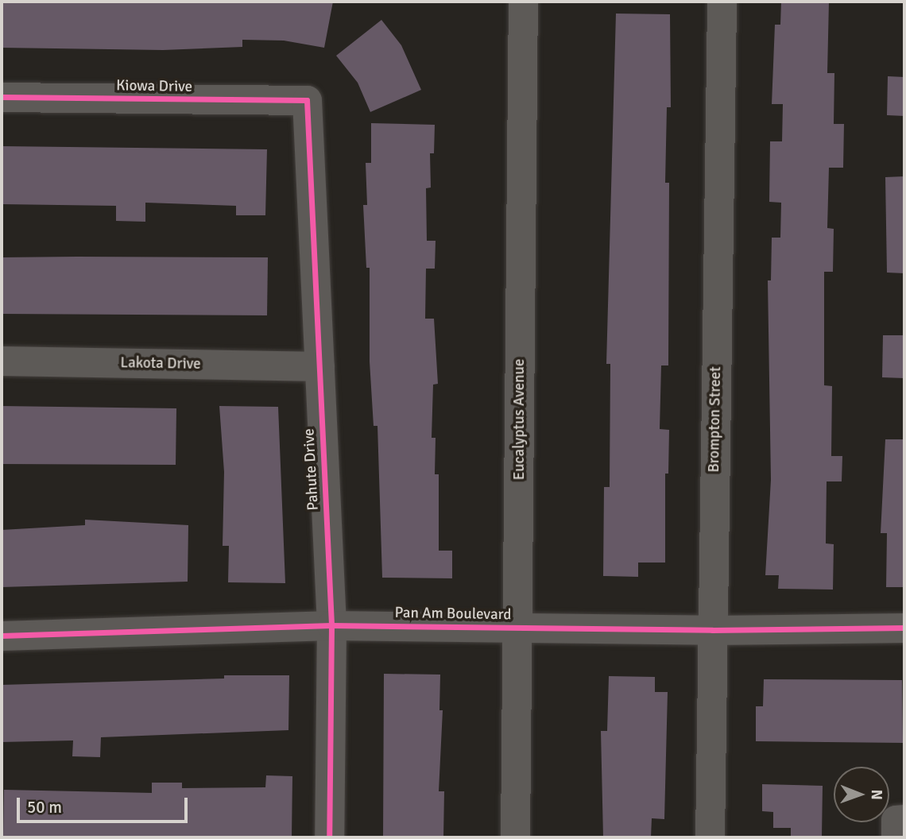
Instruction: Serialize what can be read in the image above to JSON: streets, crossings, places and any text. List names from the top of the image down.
{
  "streets": {
    "street": [
      "Kiowa Drive",
      "Lakota Drive",
      "Eucalyptus Avenue",
      "Brompton Street",
      "Pahute Drive",
      "Pan Am Boulevard"
    ]
  },
  "crossings": [
    ["Kiowa Drive", "Pahute Drive"],
    ["Lakota Drive", "Pahute Drive"],
    ["Eucalyptus Avenue", "Pan Am Boulevard"],
    ["Brompton Street", "Pan Am Boulevard"],
    ["Pahute Drive", "Pan Am Boulevard"]
  ],
  "scale_bar": "50 m",
  "north": "right"
}
